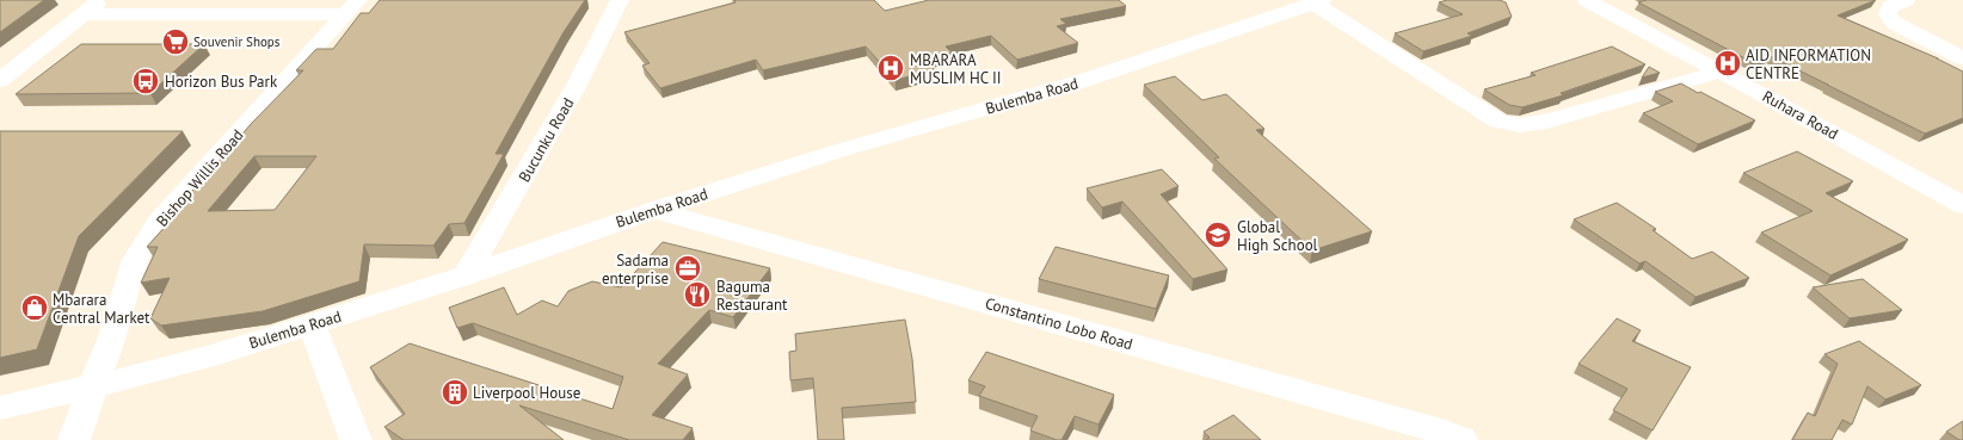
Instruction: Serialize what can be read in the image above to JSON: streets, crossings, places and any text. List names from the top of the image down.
{
  "streets": {
    "street": [
      "Bulemba Road",
      "Ruhara Road",
      "Bucunku Road",
      "Bishop Willis Road",
      "Constantino Lobo Road"
    ]
  },
  "crossings": [
    ["Bulemba Road", "Bucunku Road"],
    ["Bulemba Road", "Bishop Willis Road"],
    ["Bulemba Road", "Constantino Lobo Road"]
  ],
  "places": {
    "supermarket": ["Souvenir Shops"],
    "hospital": ["AID INFORMATION CENTRE", "MBARARA MUSLIM HC II"],
    "bus stop": ["Horizon Bus Park"],
    "school or university": ["Global High School"],
    "office": ["Sadama enterprise"],
    "restaurant": ["Baguma Restaurant"],
    "shop": ["Mbarara Central Market"],
    "building": ["Liverpool House"]
  }
}
